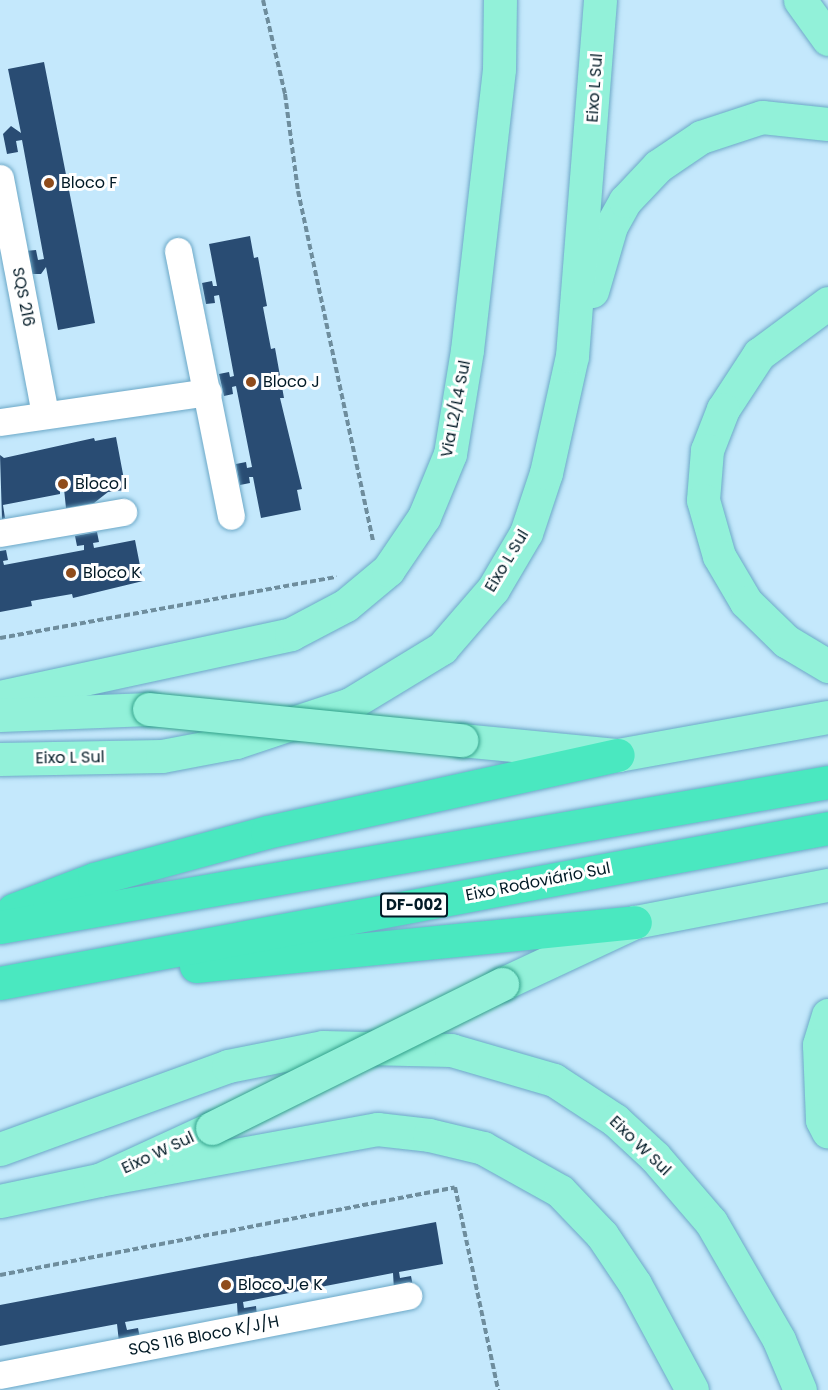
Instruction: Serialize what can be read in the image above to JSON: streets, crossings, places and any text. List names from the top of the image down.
{
  "streets": {
    "highway": ["Eixo Rodoviário Sul", "DF-002"],
    "main road": ["Eixo L Sul", "Via L2/L4 Sul", "Eixo W Sul"],
    "street": ["SQS 216", "SQS 116 Bloco K/J/H"]
  },
  "places": [
    "Bloco F",
    "Bloco J",
    "Bloco I",
    "Bloco K",
    "Bloco J e K"
  ]
}
